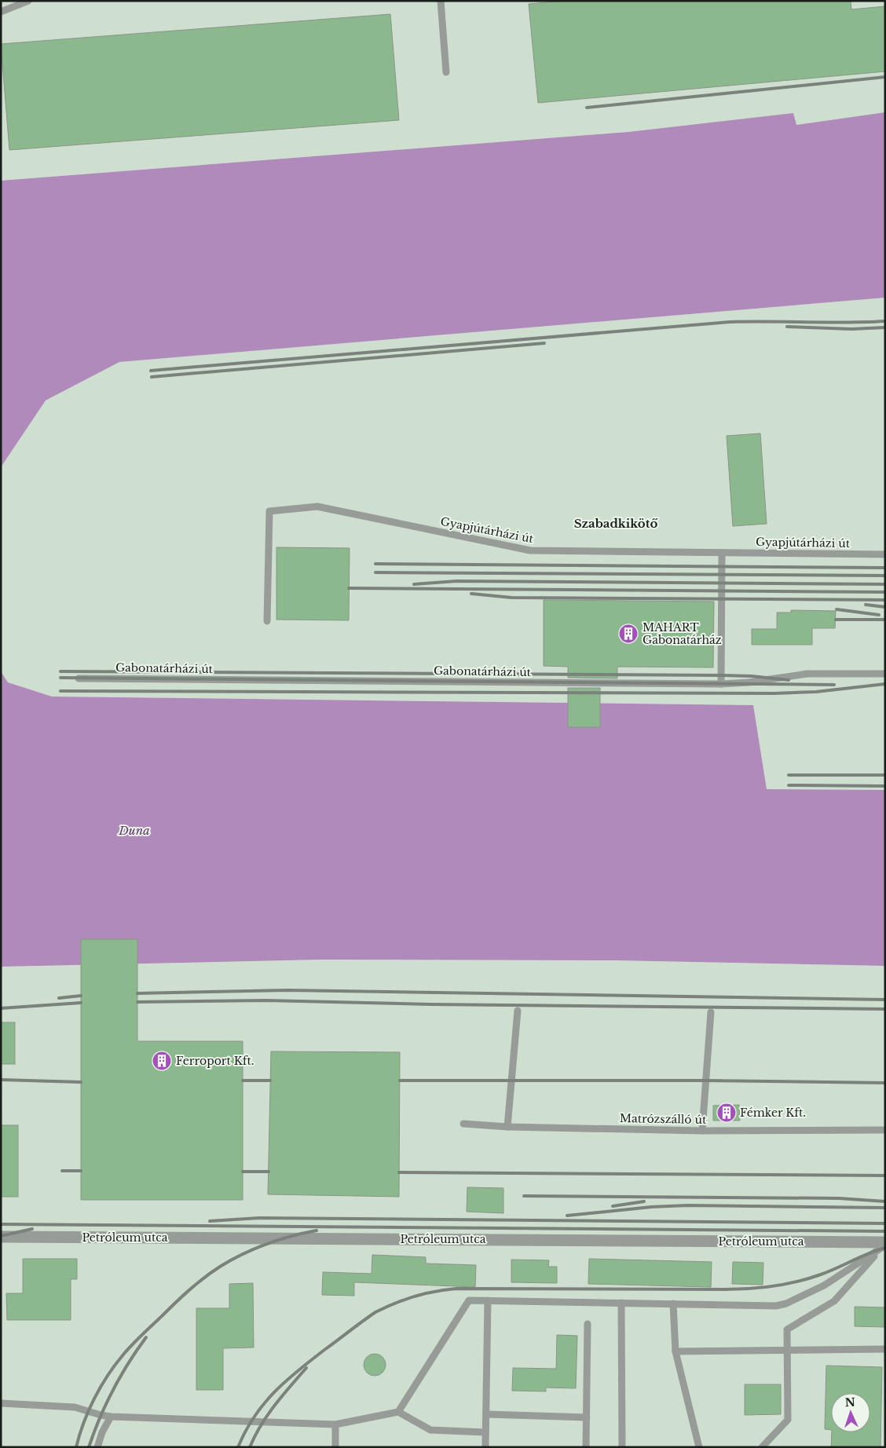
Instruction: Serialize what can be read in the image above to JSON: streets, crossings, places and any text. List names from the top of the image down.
{
  "streets": {
    "street": ["Petróleum utca"],
    "lane": ["Gyapjútárházi út", "Gabonatárházi út", "Matrózszálló út"]
  },
  "districts": ["Szabadkikötő"],
  "water": ["Duna"],
  "places": {
    "building": ["MAHART Gabonatárház", "Ferroport Kft.", "Fémker Kft."]
  },
  "north": "top"
}
